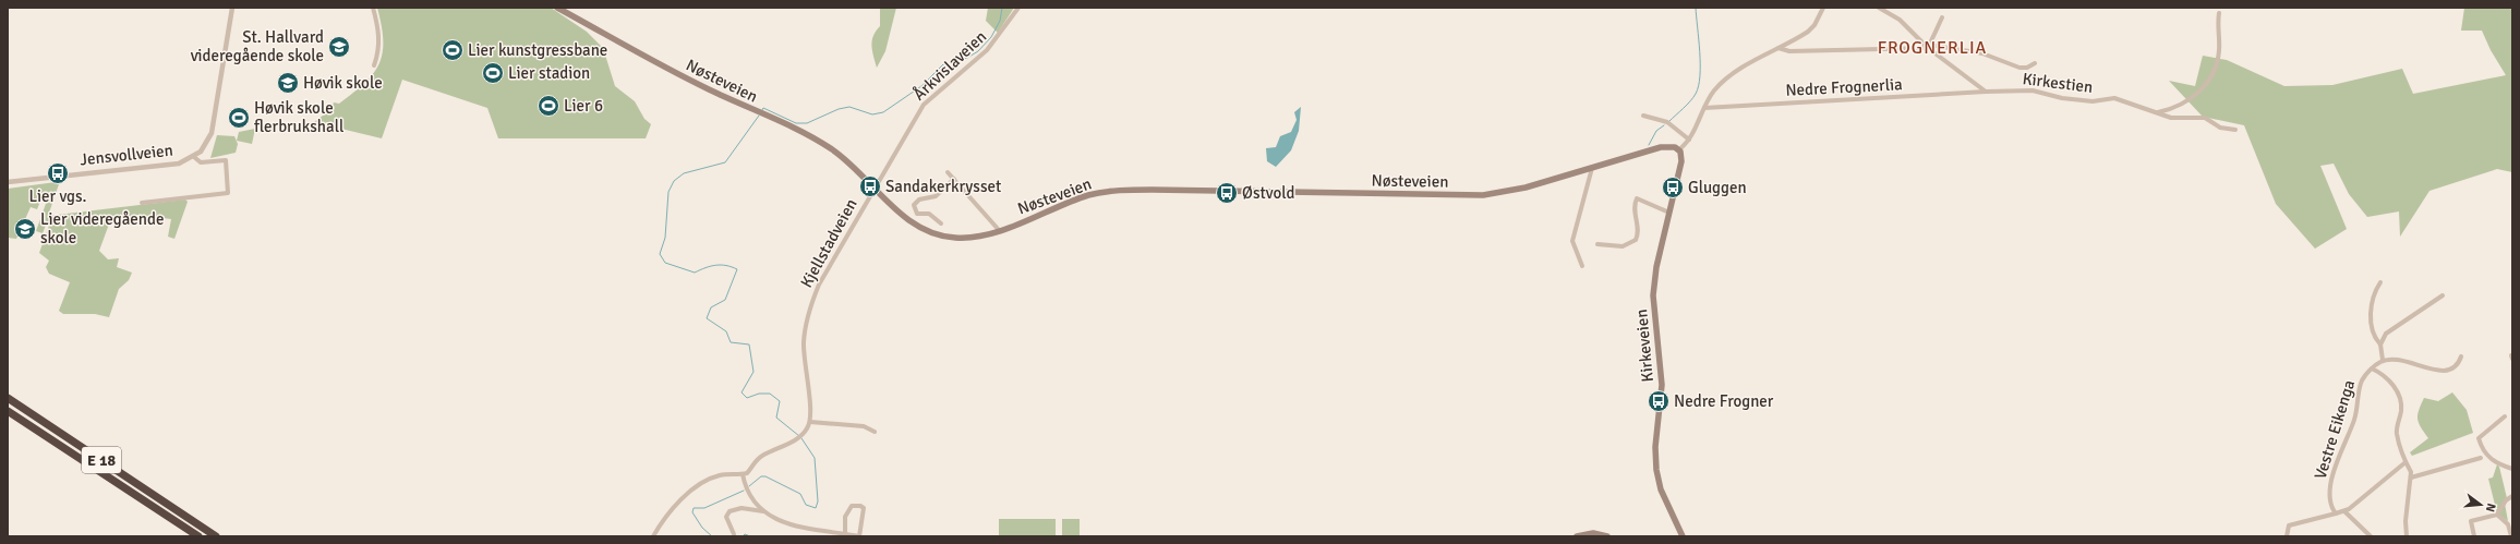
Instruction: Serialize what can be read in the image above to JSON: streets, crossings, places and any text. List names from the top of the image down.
{
  "streets": {
    "highway": ["E 18"],
    "main road": ["Nøsteveien", "Kirkeveien"],
    "street": [
      "Årkvislaveien",
      "Kirkestien",
      "Nedre Frognerlia",
      "Jensvollveien",
      "Kjellstadveien",
      "Vestre Eikenga"
    ]
  },
  "crossings": [
    ["Årkvislaveien", "Nøsteveien"],
    ["Årkvislaveien", "Kjellstadveien"],
    ["Nøsteveien", "Kjellstadveien"],
    ["Nøsteveien", "Kirkeveien"],
    ["Kirkestien", "Nedre Frognerlia"]
  ],
  "districts": ["FROGNERLIA"],
  "places": {
    "school or university": ["St. Hallvard videregående skole", "Høvik skole", "Lier videregående skole"],
    "sports": [
      "Lier kunstgressbane",
      "Lier stadion",
      "Lier 6",
      "Høvik skole flerbrukshall"
    ],
    "bus stop": [
      "Lier vgs.",
      "Sandakerkrysset",
      "Gluggen",
      "Østvold",
      "Nedre Frogner"
    ]
  },
  "north": "right"
}
